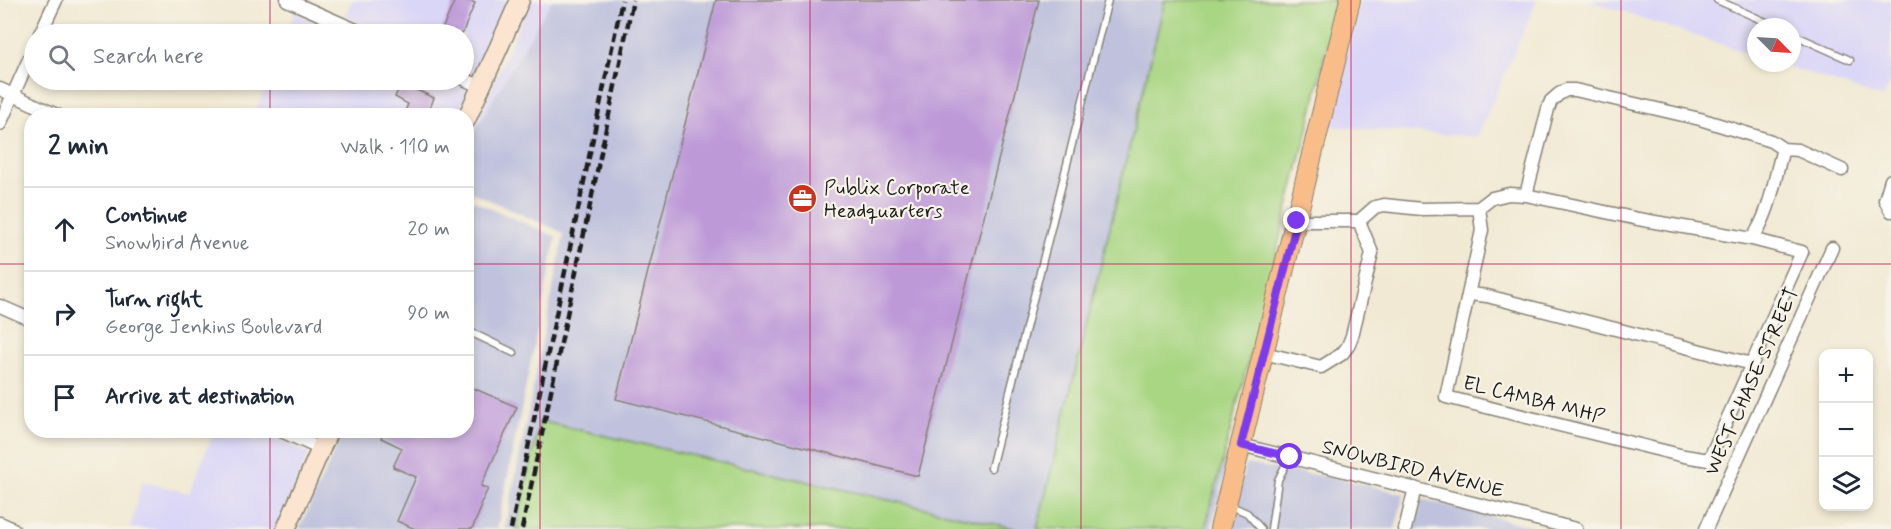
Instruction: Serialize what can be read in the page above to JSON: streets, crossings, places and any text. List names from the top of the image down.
{
  "streets": {
    "street": ["WEST CHASE STREET", "EL CAMBA MHP", "SNOWBIRD AVENUE"]
  },
  "crossings": [
    ["WEST CHASE STREET", "EL CAMBA MHP"]
  ],
  "places": {
    "office": ["Publix Corporate Headquarters"]
  },
  "north": "bottom right",
  "page": {
    "search": "Search here",
    "heading": ["2 min", "Walk · 110 m"],
    "list": [
      ["Continue", "Snowbird Avenue", "20 m"],
      ["Turn right", "George Jenkins Boulevard", "90 m"],
      "Arrive at destination"
    ],
    "map_buttons": ["+", "−"]
  }
}
